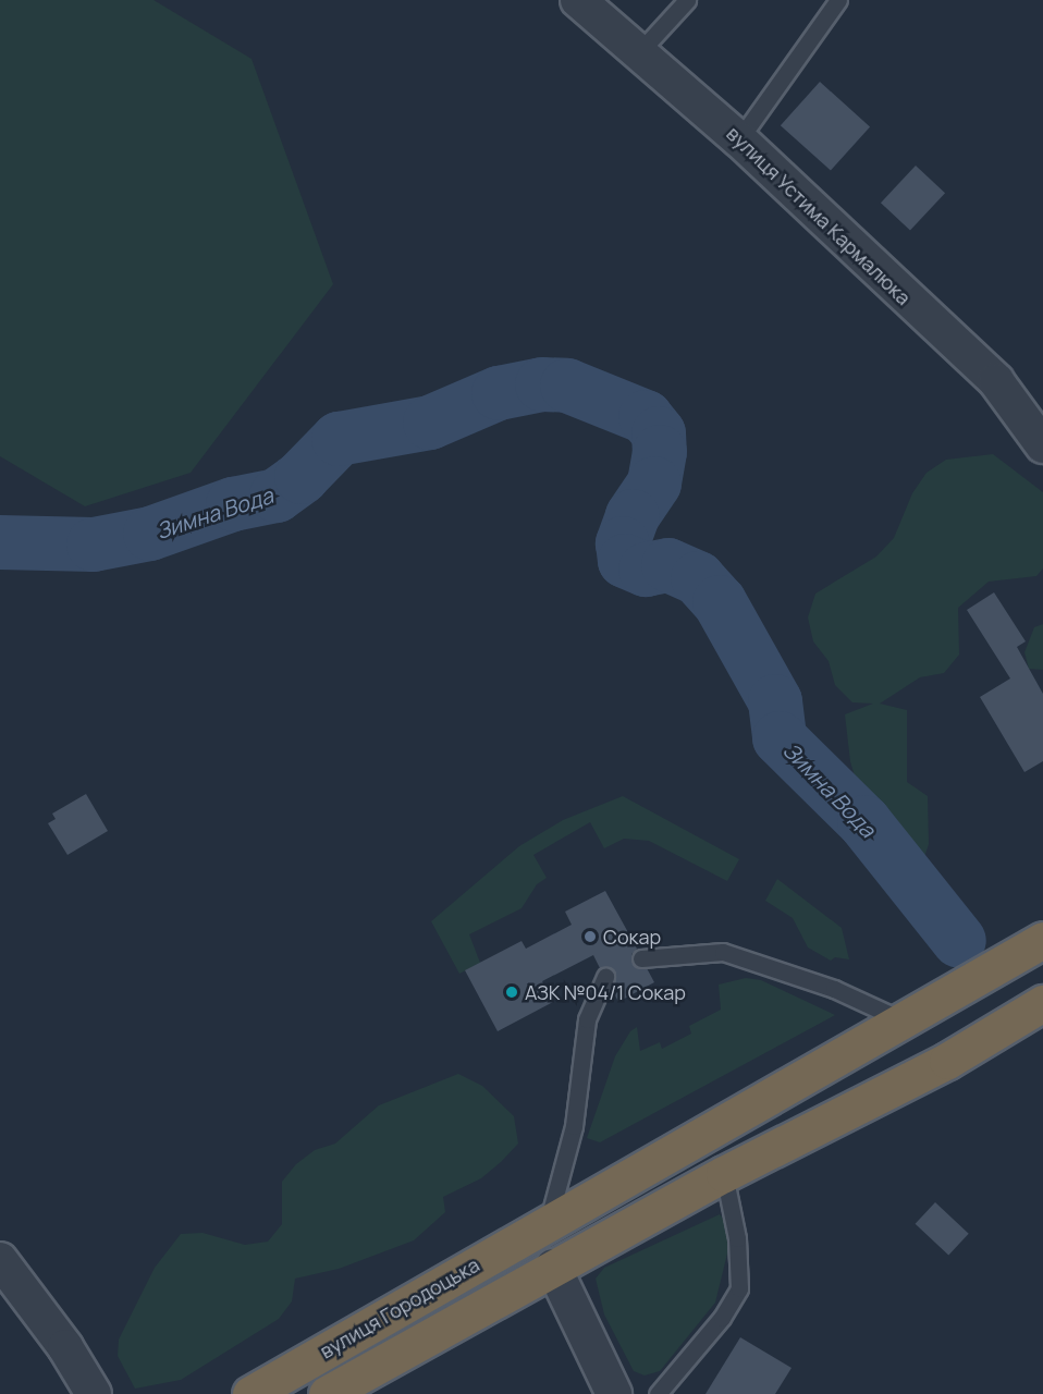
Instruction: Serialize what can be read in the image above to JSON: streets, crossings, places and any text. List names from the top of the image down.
{
  "streets": {
    "highway": ["вулиця Городоцька"],
    "street": ["вулиця Устима Кармалюка"]
  },
  "water": ["Зимна Вода"],
  "places": ["Сокар", "АЗК №04/1 Сокар"]
}
